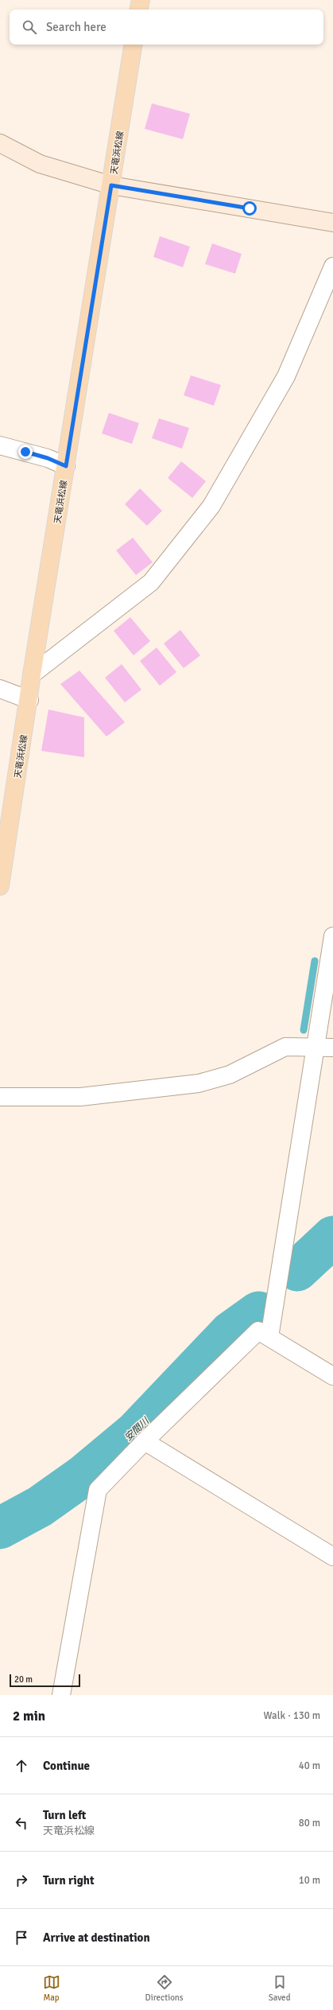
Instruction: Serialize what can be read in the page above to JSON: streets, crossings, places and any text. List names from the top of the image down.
{
  "streets": {
    "main road": ["天竜浜松線"]
  },
  "water": ["安間川"],
  "scale_bar": "20 m",
  "page": {
    "search": "Search here",
    "scale": "20 m",
    "heading": ["2 min", "Walk · 130 m"],
    "list": [
      ["Continue", "40 m"],
      ["Turn left", "天竜浜松線", "80 m"],
      ["Turn right", "10 m"],
      "Arrive at destination"
    ],
    "nav": ["Map", "Directions", "Saved"]
  }
}
